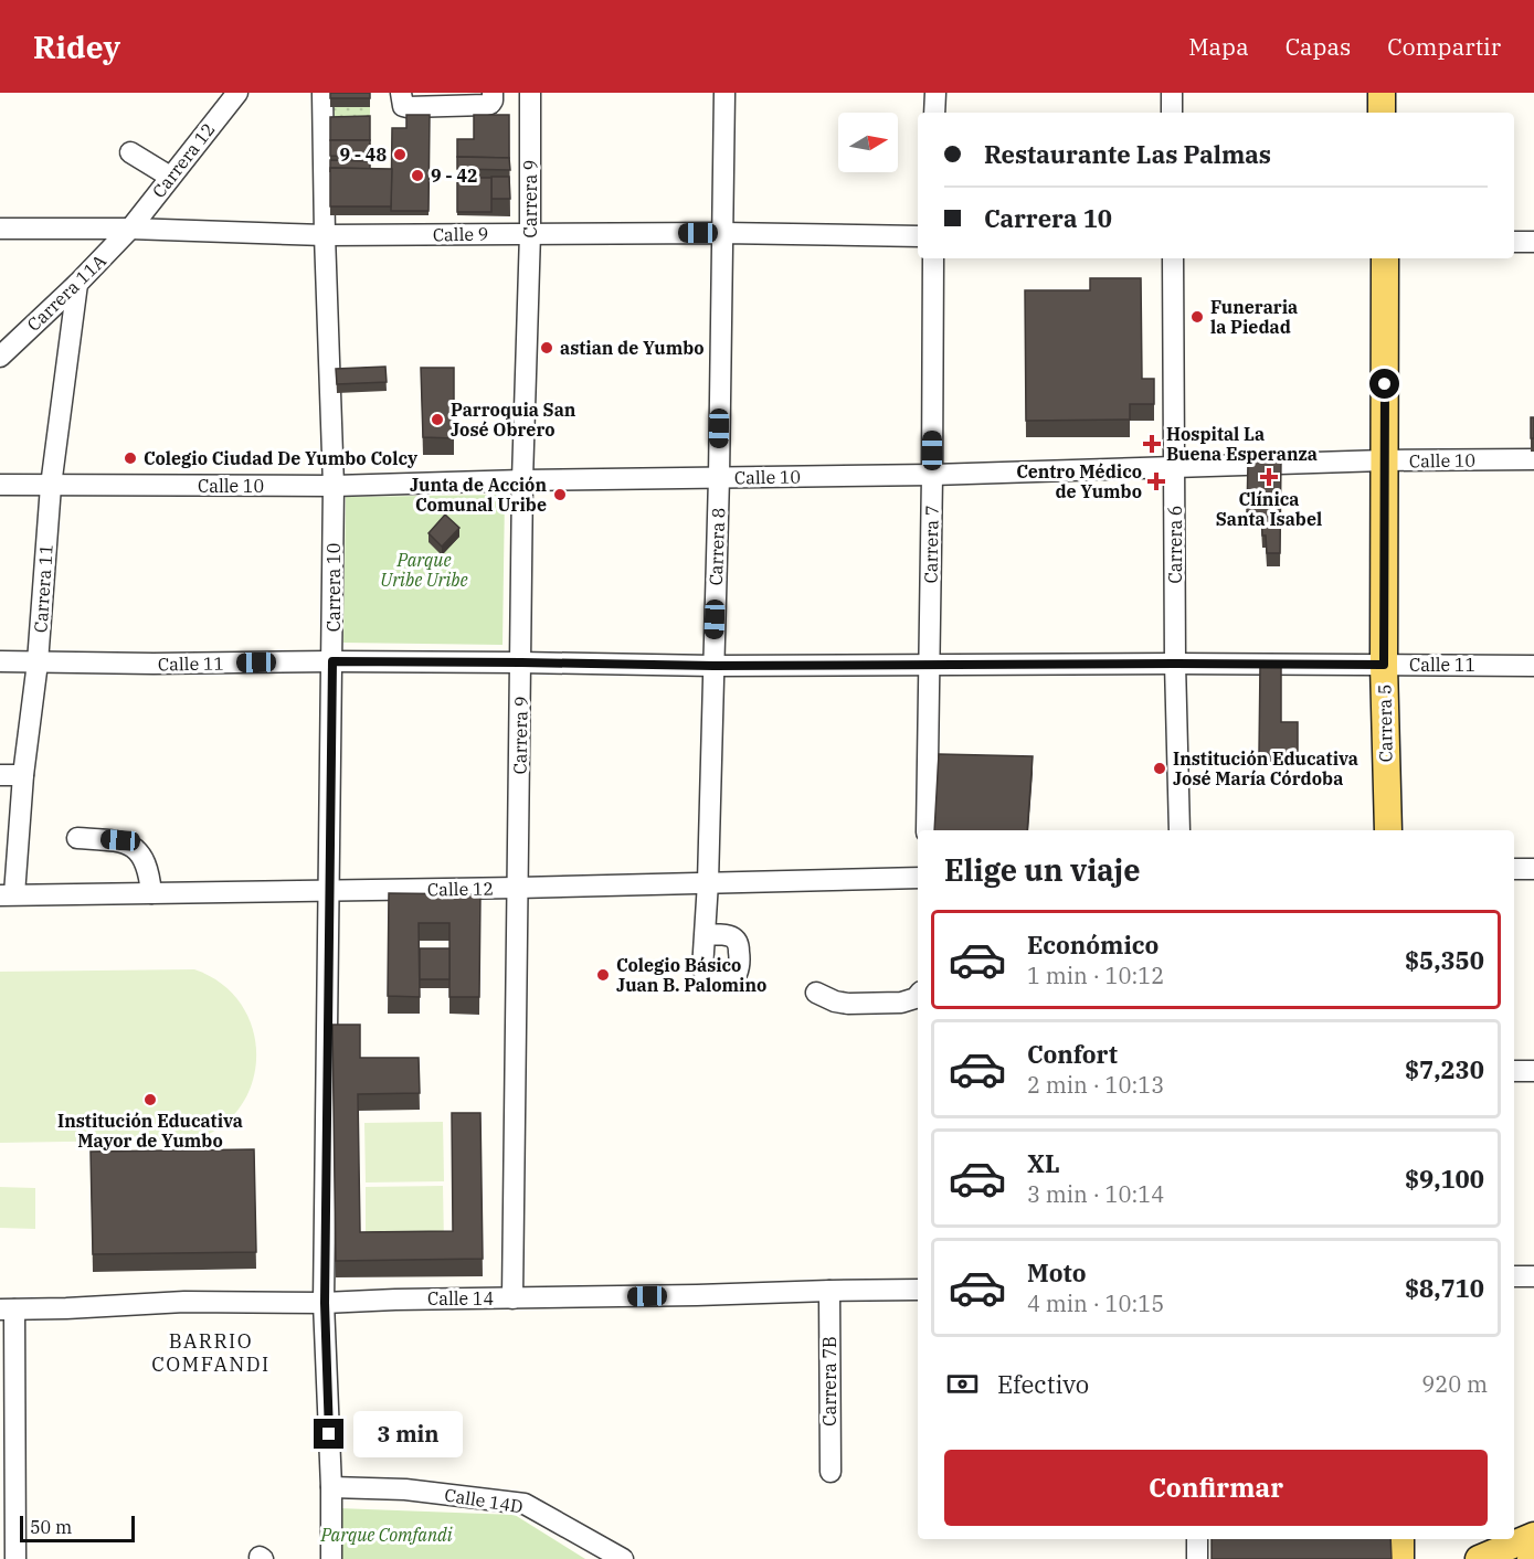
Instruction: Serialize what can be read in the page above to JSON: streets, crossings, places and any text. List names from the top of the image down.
{
  "streets": {
    "main road": ["Carrera 5"],
    "street": [
      "Carrera 12",
      "Carrera 9",
      "Calle 9",
      "Carrera 11A",
      "Calle 10",
      "Carrera 7",
      "Carrera 6",
      "Carrera 8",
      "Carrera 10",
      "Carrera 11",
      "Calle 11",
      "Calle 12",
      "Calle 14",
      "Carrera 7B",
      "Calle 14D"
    ]
  },
  "crossings": [
    ["Carrera 12", "Calle 9"],
    ["Carrera 12", "Carrera 11A"],
    ["Carrera 9", "Calle 9"],
    ["Carrera 9", "Calle 10"],
    ["Carrera 9", "Calle 11"],
    ["Carrera 9", "Calle 12"],
    ["Carrera 9", "Calle 14"],
    ["Calle 9", "Carrera 11A"],
    ["Calle 9", "Carrera 8"],
    ["Calle 9", "Carrera 10"],
    ["Carrera 11A", "Carrera 11"],
    ["Calle 10", "Carrera 7"],
    ["Calle 10", "Carrera 6"],
    ["Calle 10", "Carrera 8"],
    ["Calle 10", "Carrera 10"],
    ["Calle 10", "Carrera 11"],
    ["Calle 10", "Carrera 5"],
    ["Carrera 7", "Calle 11"],
    ["Carrera 6", "Calle 11"],
    ["Carrera 8", "Calle 11"],
    ["Carrera 8", "Calle 12"],
    ["Carrera 10", "Calle 11"],
    ["Carrera 10", "Calle 12"],
    ["Carrera 10", "Calle 14"],
    ["Carrera 10", "Calle 14D"],
    ["Carrera 11", "Calle 11"],
    ["Carrera 11", "Calle 12"],
    ["Calle 11", "Carrera 5"],
    ["Calle 14", "Carrera 7B"]
  ],
  "districts": ["BARRIO COMFANDI"],
  "parks": ["Parque Uribe Uribe", "Parque Comfandi"],
  "places": {
    "other": [
      "9 - 48",
      "9 - 42",
      "Funeraria la Piedad",
      "astian de Yumbo",
      "Parroquia San José Obrero",
      "Colegio Ciudad De Yumbo Colcy",
      "Junta de Acción Comunal Uribe",
      "Institución Educativa José María Córdoba",
      "Colegio Básico Juan B. Palomino",
      "Institución Educativa Mayor de Yumbo"
    ],
    "health": ["Hospital La Buena Esperanza", "Clínica Santa Isabel", "Centro Médico de Yumbo"]
  },
  "scale_bar": "50 m",
  "north": "right",
  "page": {
    "header": "Ridey",
    "nav": ["Mapa", "Capas", "Compartir"],
    "banner": ["Restaurante Las Palmas", "Carrera 10"],
    "heading": "Elige un viaje",
    "list": [
      {
        "name": "Económico",
        "note": "1 min · 10:12",
        "value": "$5,350"
      },
      {
        "name": "Confort",
        "note": "2 min · 10:13",
        "value": "$7,230"
      },
      {
        "name": "XL",
        "note": "3 min · 10:14",
        "value": "$9,100"
      },
      {
        "name": "Moto",
        "note": "4 min · 10:15",
        "value": "$8,710"
      }
    ],
    "pay": ["Efectivo", "920 m"],
    "bubble": "3 min",
    "buttons": "Confirmar",
    "scale": "50 m"
  }
}
